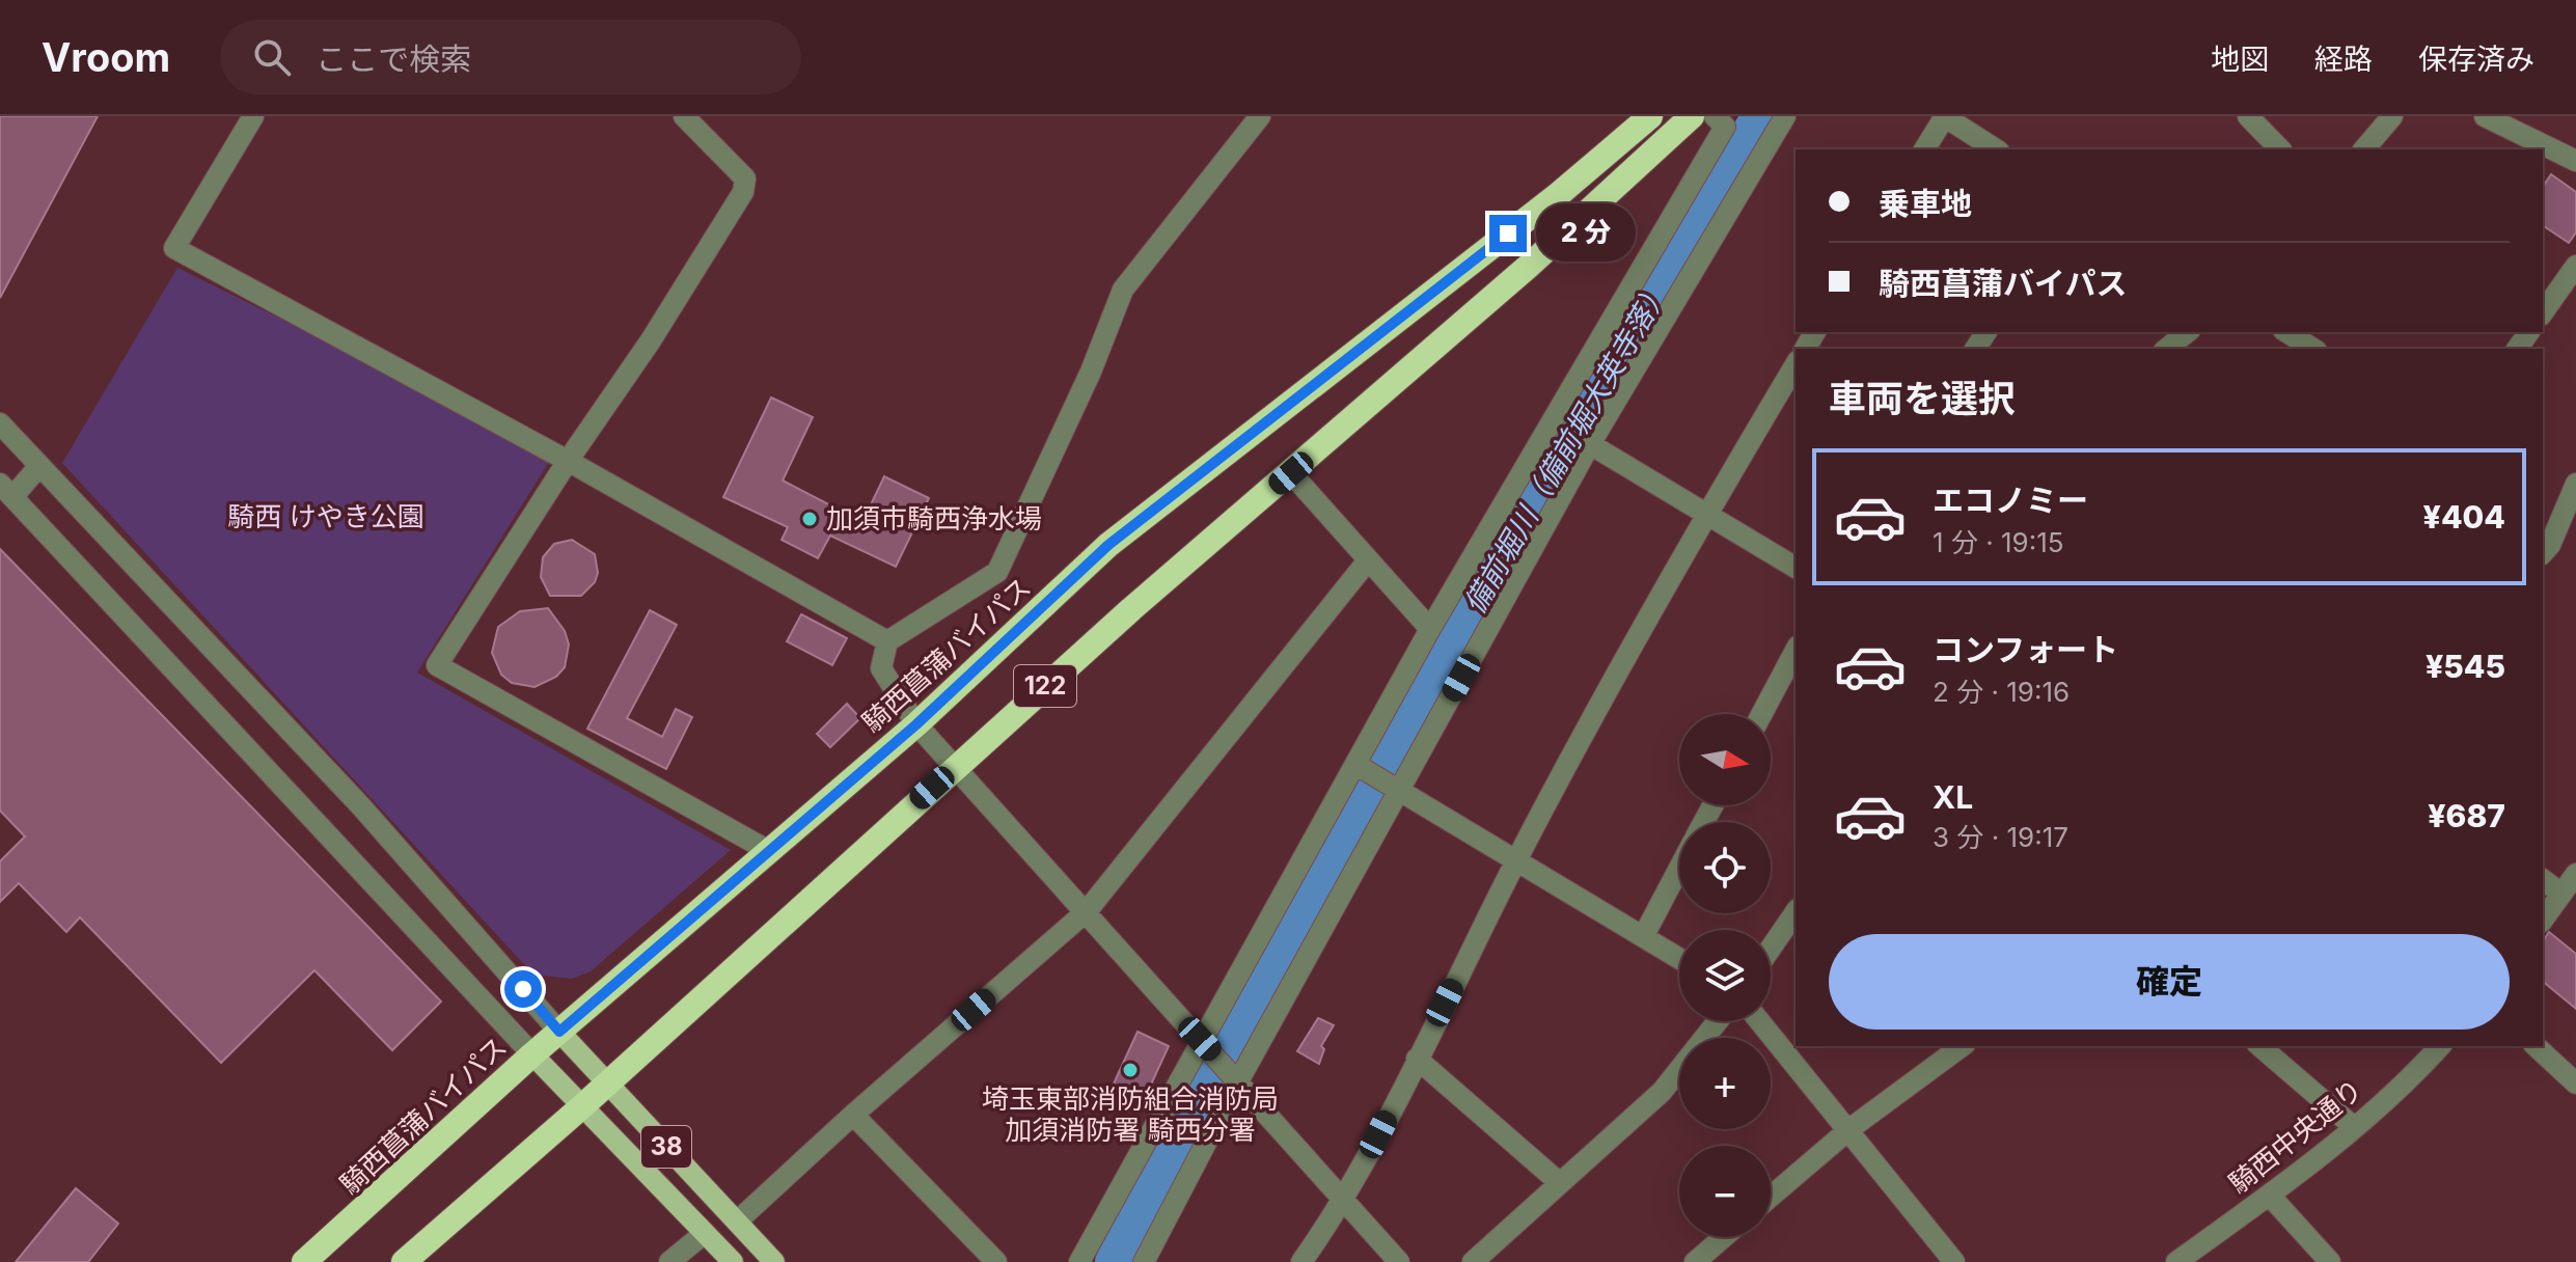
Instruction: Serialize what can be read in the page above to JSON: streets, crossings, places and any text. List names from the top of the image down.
{
  "streets": {
    "highway": ["騎西菖蒲バイパス", "122"],
    "main road": ["38"],
    "street": ["騎西中央通り"]
  },
  "crossings": [
    ["騎西菖蒲バイパス", "38"],
    ["122", "38"]
  ],
  "water": ["備前堀川（備前堀大英寺落）"],
  "parks": ["騎西 けやき公園"],
  "places": ["加須市騎西浄水場", "埼玉東部消防組合消防局 加須消防署 騎西分署"],
  "north": "right",
  "page": {
    "header": "Vroom",
    "search": "ここで検索",
    "nav": ["地図", "経路", "保存済み"],
    "banner": ["乗車地", "騎西菖蒲バイパス"],
    "bubble": "2 分",
    "heading": "車両を選択",
    "list": [
      {
        "name": "エコノミー",
        "note": "1 分 · 19:15",
        "value": "¥404"
      },
      {
        "name": "コンフォート",
        "note": "2 分 · 19:16",
        "value": "¥545"
      },
      {
        "name": "XL",
        "note": "3 分 · 19:17",
        "value": "¥687"
      }
    ],
    "map_buttons": ["+", "−"],
    "buttons": "確定"
  }
}
